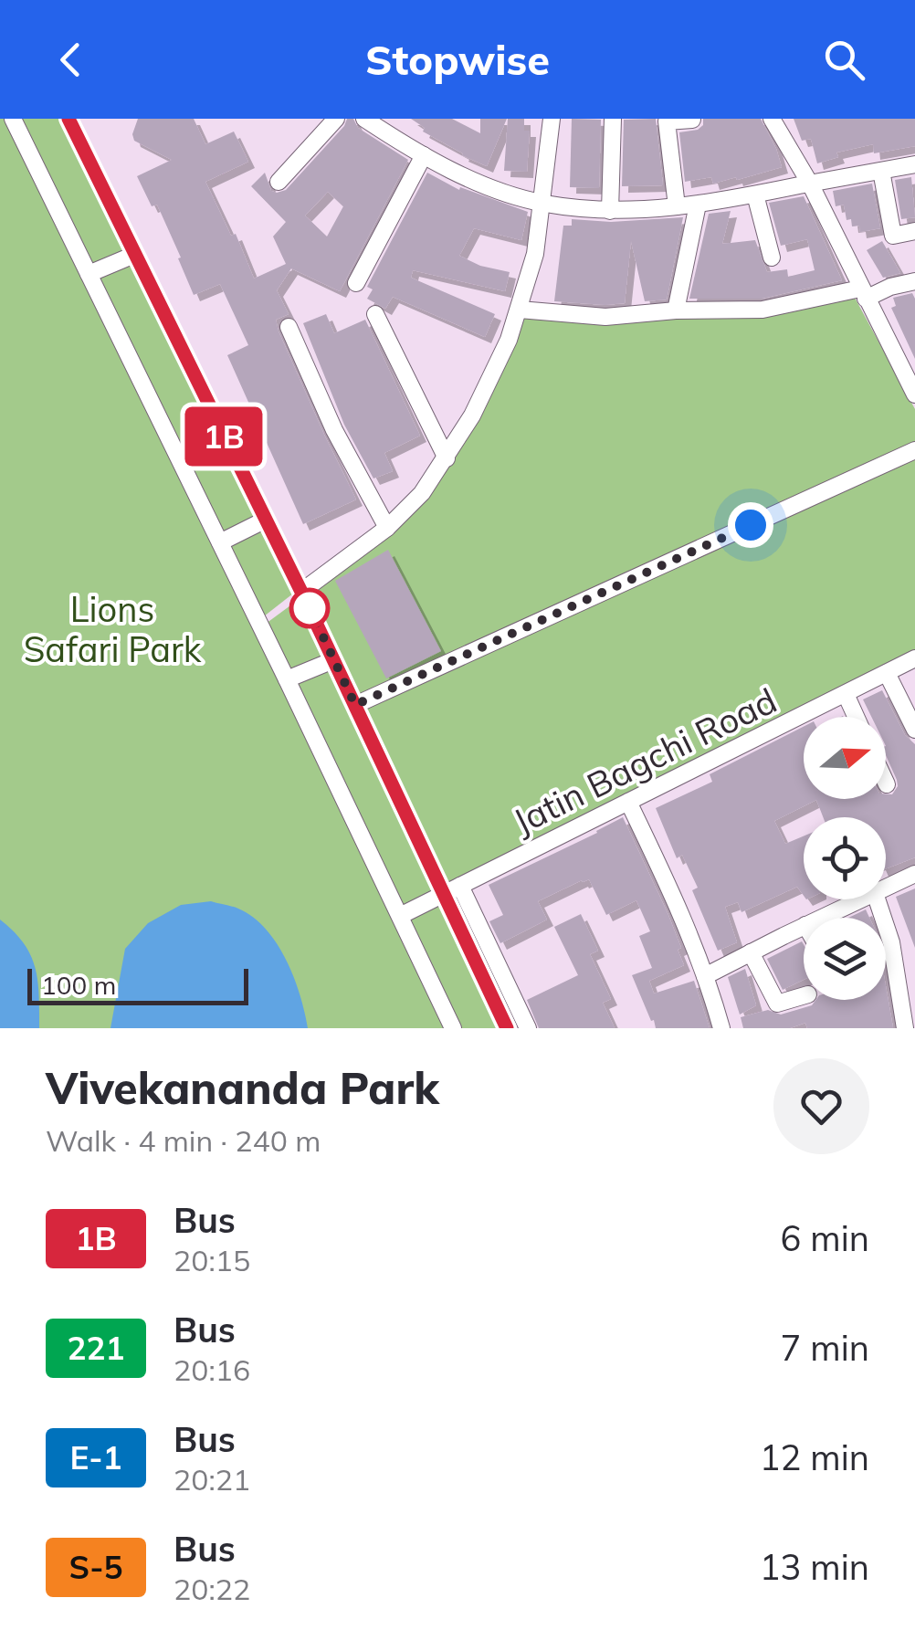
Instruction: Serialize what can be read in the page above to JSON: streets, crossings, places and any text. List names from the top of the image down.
{
  "streets": {
    "street": ["Jatin Bagchi Road"]
  },
  "parks": ["Lions Safari Park"],
  "lines": ["bus line 1B"],
  "scale_bar": "100 m",
  "north": "right",
  "page": {
    "header": "Stopwise",
    "on_map": "1B",
    "scale": "100 m",
    "heading": ["Vivekananda Park", "Walk · 4 min · 240 m"],
    "list": [
      {
        "mark": "1B",
        "name": "Bus",
        "note": "20:15",
        "value": "6 min"
      },
      {
        "mark": "221",
        "name": "Bus",
        "note": "20:16",
        "value": "7 min"
      },
      {
        "mark": "E-1",
        "name": "Bus",
        "note": "20:21",
        "value": "12 min"
      },
      {
        "mark": "S-5",
        "name": "Bus",
        "note": "20:22",
        "value": "13 min"
      }
    ]
  }
}
